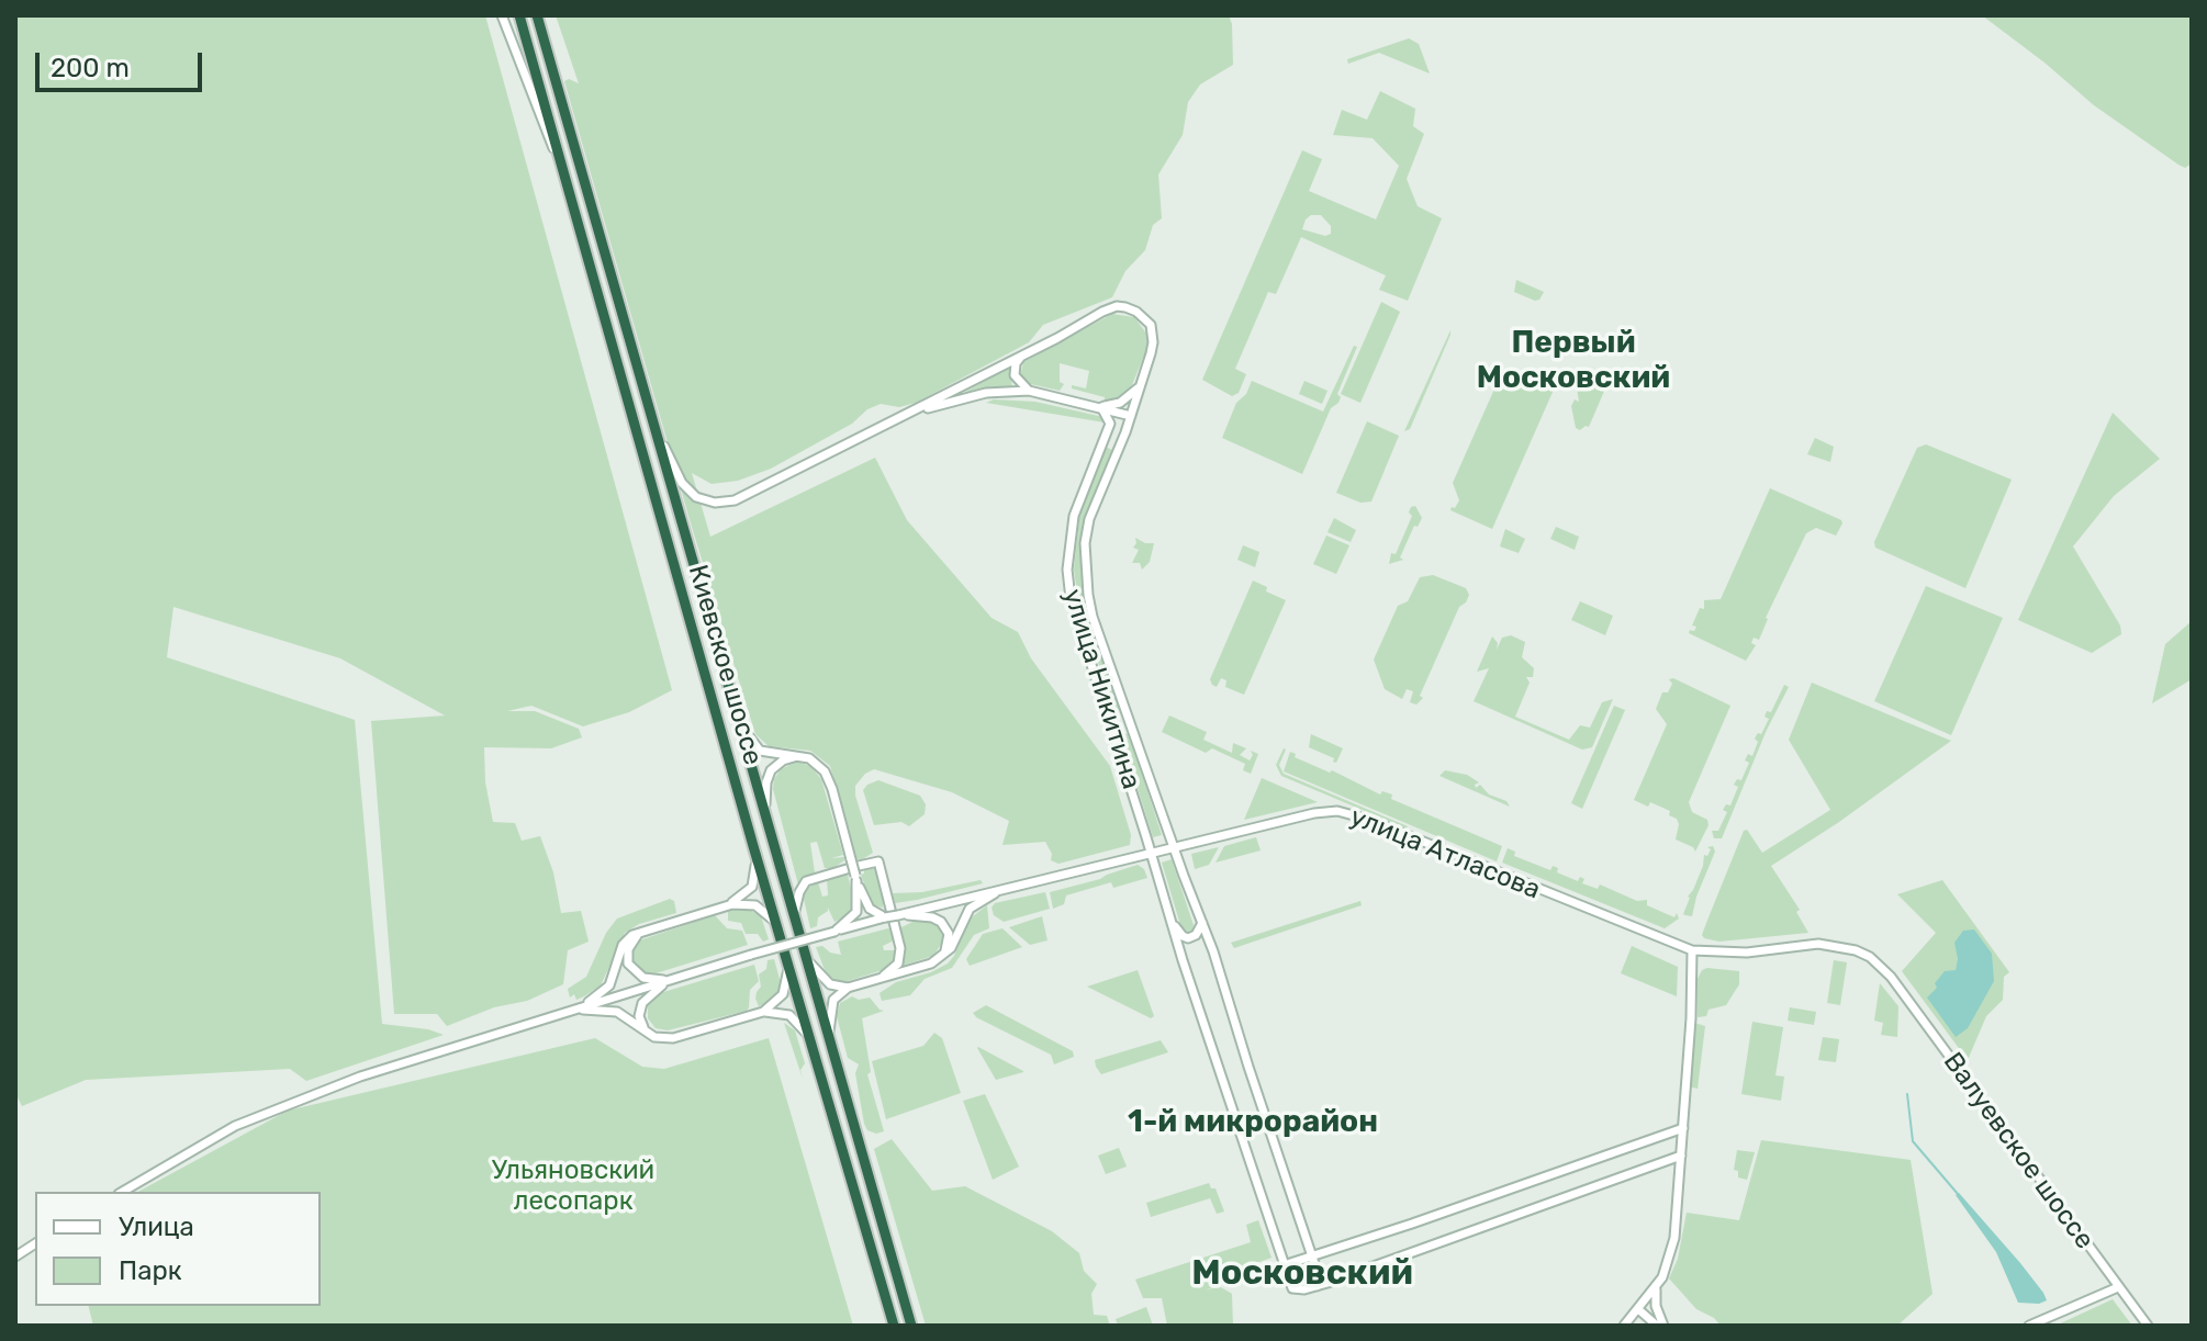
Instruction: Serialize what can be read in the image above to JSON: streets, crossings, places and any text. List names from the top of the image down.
{
  "streets": {
    "highway": ["Киевское шоссе"],
    "main road": ["улица Никитина", "улица Атласова", "Валуевское шоссе"]
  },
  "crossings": [
    ["улица Никитина", "улица Атласова"],
    ["улица Атласова", "Валуевское шоссе"]
  ],
  "districts": ["Первый Московский", "1-й микрорайон", "Московский"],
  "parks": ["Ульяновский лесопарк"],
  "legend": ["Улица", "Парк"],
  "scale_bar": "200 m"
}
